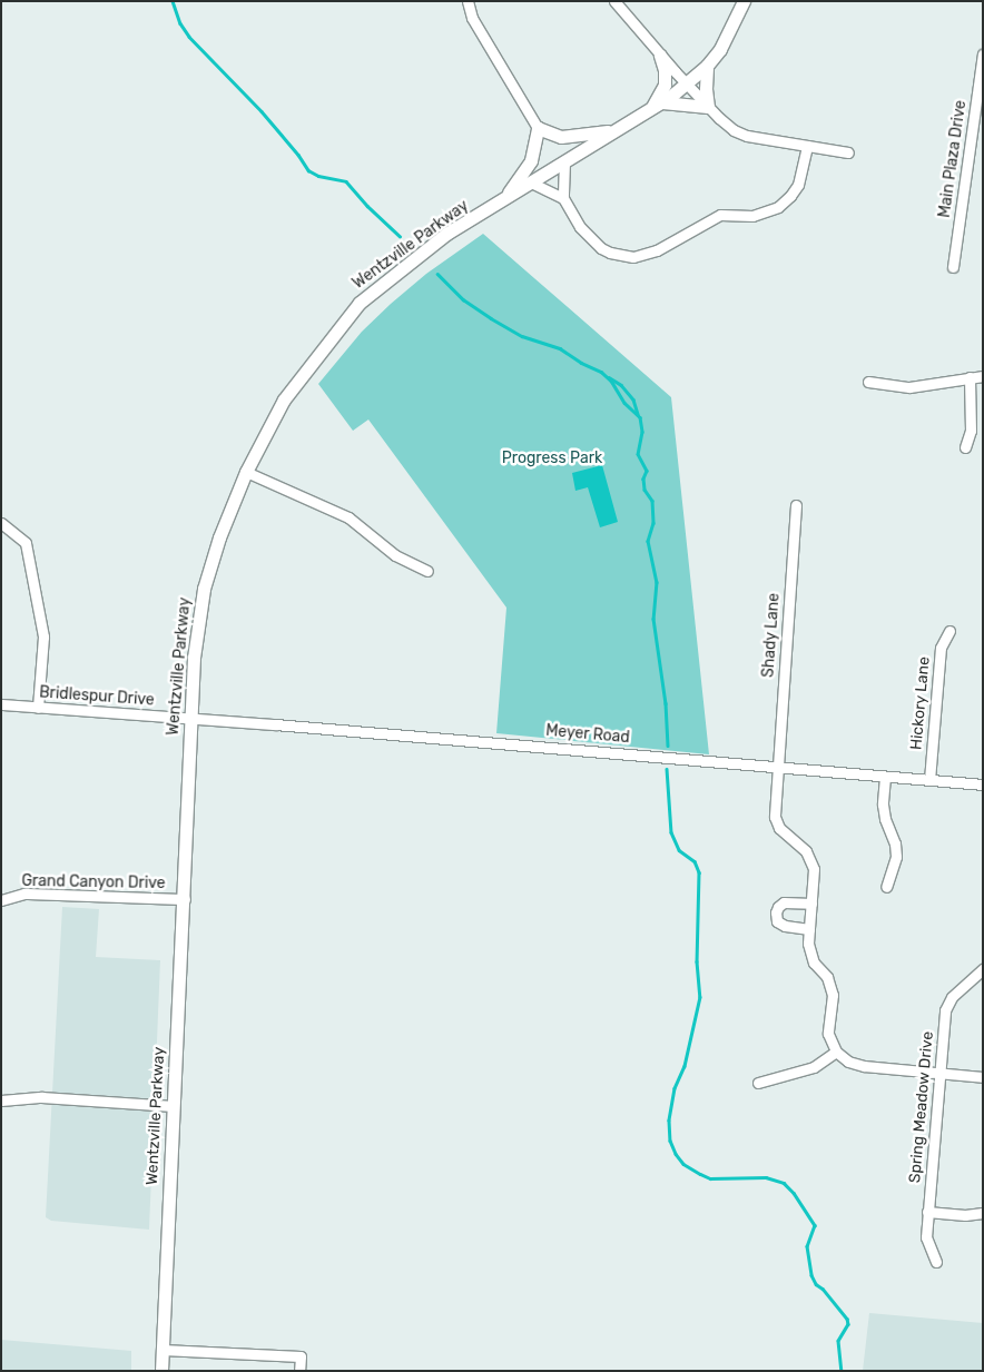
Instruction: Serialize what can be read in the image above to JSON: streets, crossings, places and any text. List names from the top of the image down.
{
  "streets": {
    "main road": ["Wentzville Parkway"],
    "street": [
      "Main Plaza Drive",
      "Shady Lane",
      "Bridlespur Drive",
      "Hickory Lane",
      "Meyer Road",
      "Grand Canyon Drive",
      "Spring Meadow Drive"
    ]
  },
  "crossings": [
    ["Wentzville Parkway", "Bridlespur Drive"],
    ["Wentzville Parkway", "Meyer Road"],
    ["Wentzville Parkway", "Grand Canyon Drive"],
    ["Shady Lane", "Meyer Road"],
    ["Bridlespur Drive", "Meyer Road"],
    ["Hickory Lane", "Meyer Road"]
  ],
  "parks": ["Progress Park"]
}
